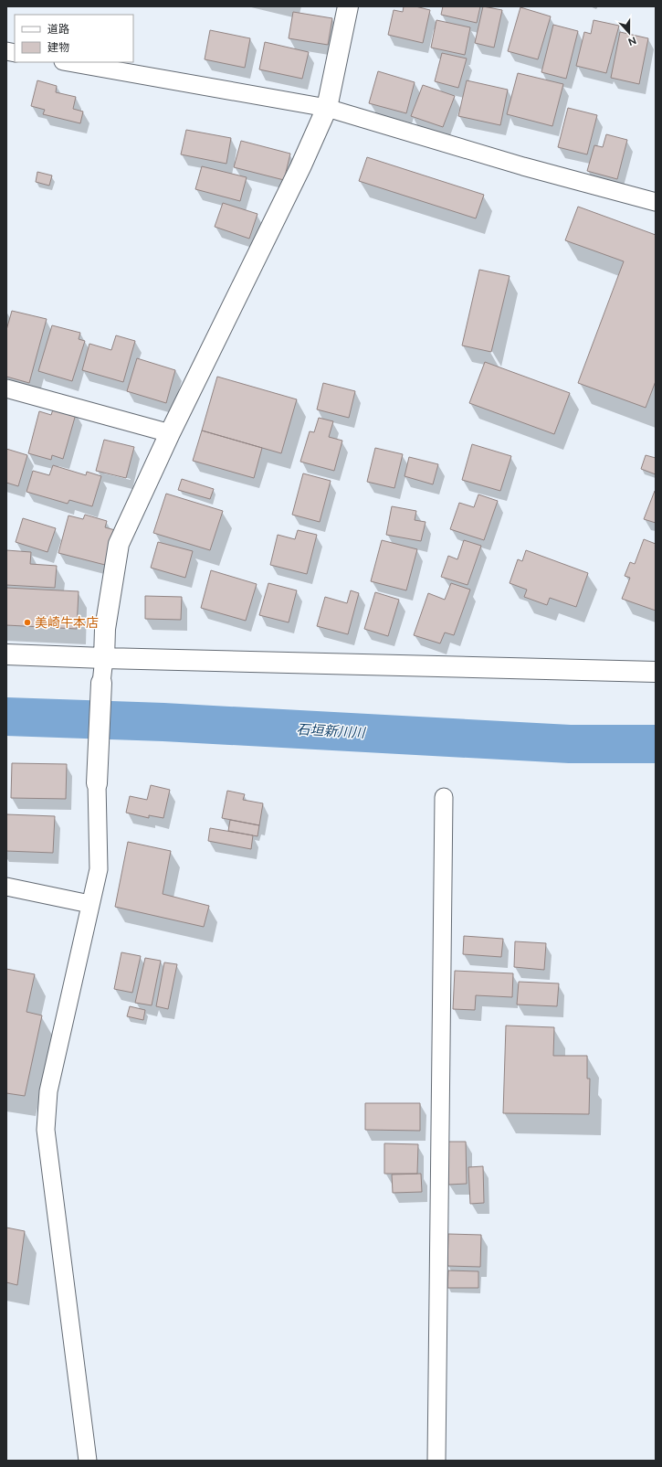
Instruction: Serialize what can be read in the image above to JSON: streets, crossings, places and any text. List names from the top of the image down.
{
  "water": ["石垣新川川"],
  "places": ["美崎牛本店"],
  "legend": ["道路", "建物"],
  "north": "bottom"
}
